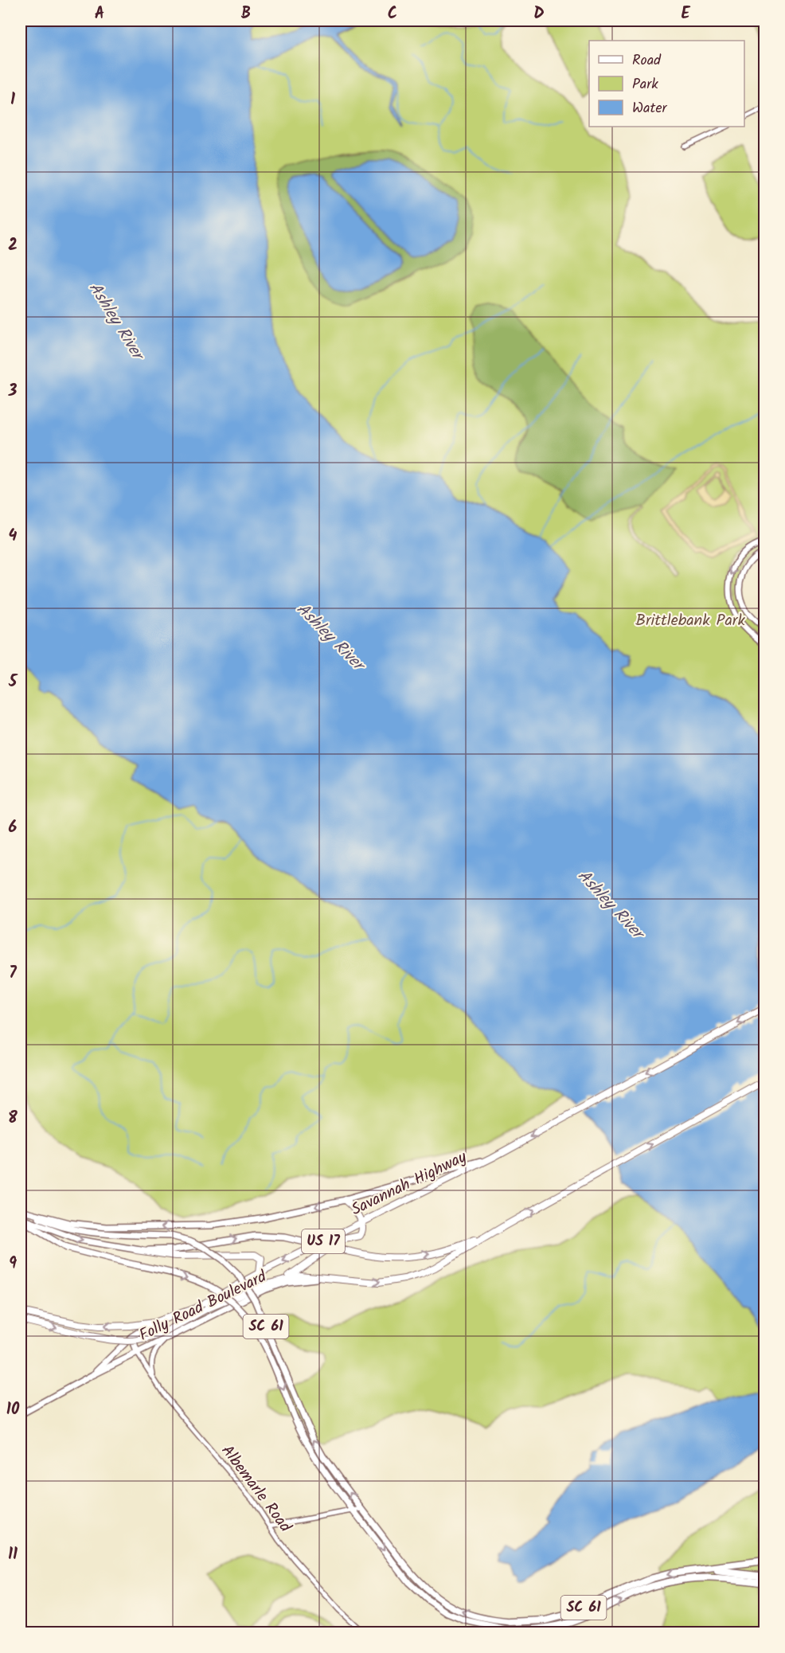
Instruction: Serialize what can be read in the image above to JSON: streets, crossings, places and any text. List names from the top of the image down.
{
  "streets": {
    "highway": ["Savannah Highway", "US 17", "SC 61"],
    "main road": ["Folly Road Boulevard"],
    "street": ["Albemarle Road"]
  },
  "crossings": [
    ["Savannah Highway", "Folly Road Boulevard"],
    ["US 17", "Folly Road Boulevard"],
    ["Folly Road Boulevard", "Albemarle Road"]
  ],
  "water": ["Ashley River"],
  "parks": ["Brittlebank Park"],
  "legend": ["Road", "Park", "Water"],
  "grid": {
    "columns": [
      "A",
      "B",
      "C",
      "D",
      "E"
    ],
    "rows": [
      "1",
      "2",
      "3",
      "4",
      "5",
      "6",
      "7",
      "8",
      "9",
      "10",
      "11"
    ]
  }
}
